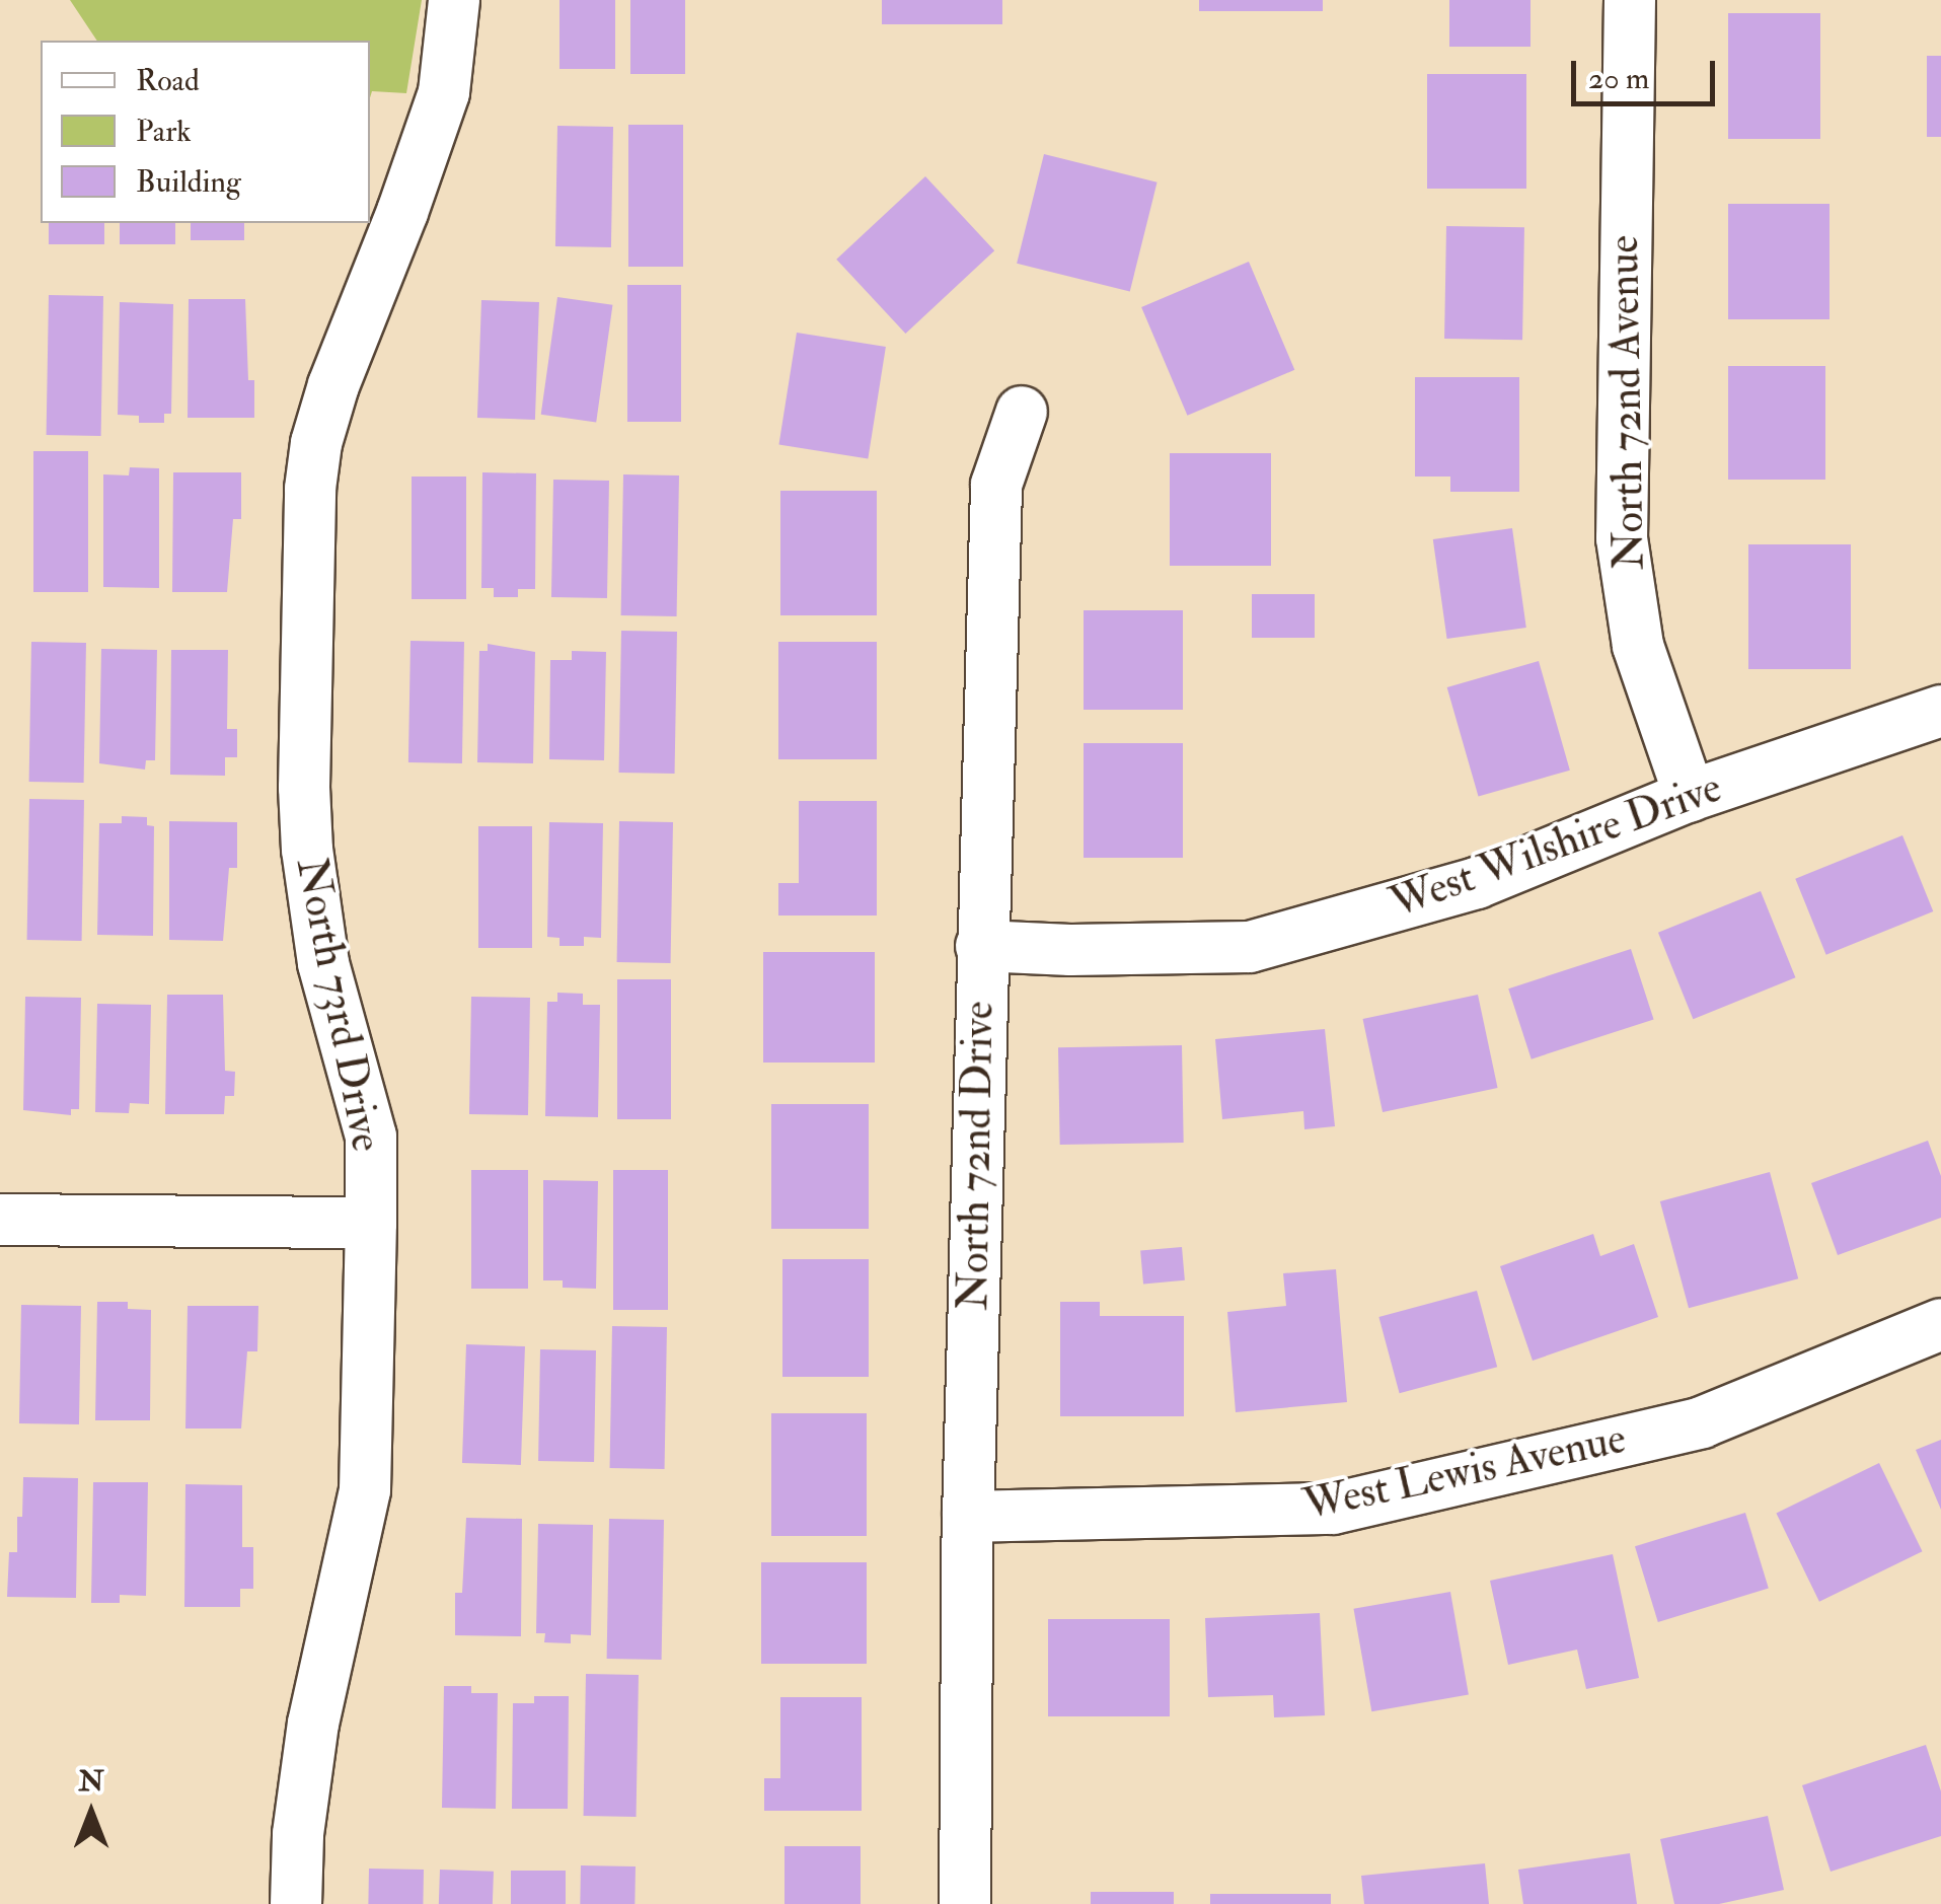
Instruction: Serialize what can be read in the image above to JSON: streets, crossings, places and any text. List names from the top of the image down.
{
  "streets": {
    "street": [
      "North 72nd Avenue",
      "West Wilshire Drive",
      "North 73rd Drive",
      "North 72nd Drive",
      "West Lewis Avenue"
    ]
  },
  "crossings": [
    ["North 72nd Avenue", "West Wilshire Drive"],
    ["West Wilshire Drive", "North 72nd Drive"],
    ["North 72nd Drive", "West Lewis Avenue"]
  ],
  "legend": ["Road", "Park", "Building"],
  "scale_bar": "20 m",
  "north": "top"
}
